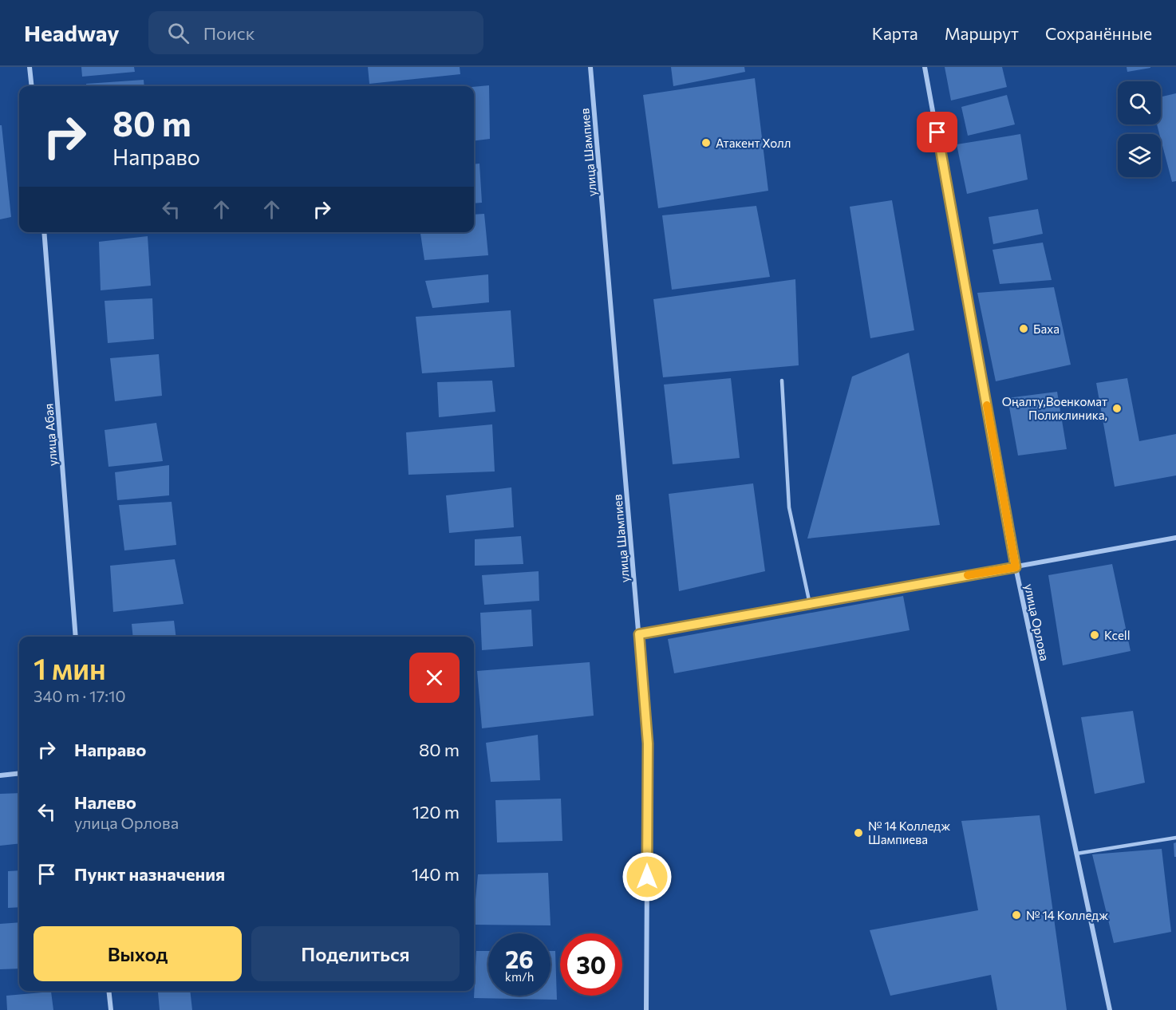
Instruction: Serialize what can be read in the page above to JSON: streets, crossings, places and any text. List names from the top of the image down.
{
  "streets": {
    "street": ["улица Шампиев", "улица Абая", "улица Орлова"]
  },
  "places": [
    "Атакент Холл",
    "Баха",
    "Оңалту,Военкомат Поликлиника,",
    "Kcell",
    "№ 14 Колледж Шампиева",
    "№ 14 Колледж"
  ],
  "page": {
    "header": "Headway",
    "search": "Поиск",
    "nav": ["Карта", "Маршрут", "Сохранённые"],
    "turn": ["80 m", "Направо"],
    "heading": ["1 мин", "340 m · 17:10"],
    "list": [
      {
        "name": "Направо",
        "value": "80 m"
      },
      {
        "name": "Налево",
        "note": "улица Орлова",
        "value": "120 m"
      },
      {
        "name": "Пункт назначения",
        "value": "140 m"
      }
    ],
    "buttons": ["Выход", "Поделиться"],
    "speed": "26 km/h",
    "limit": "30"
  }
}
